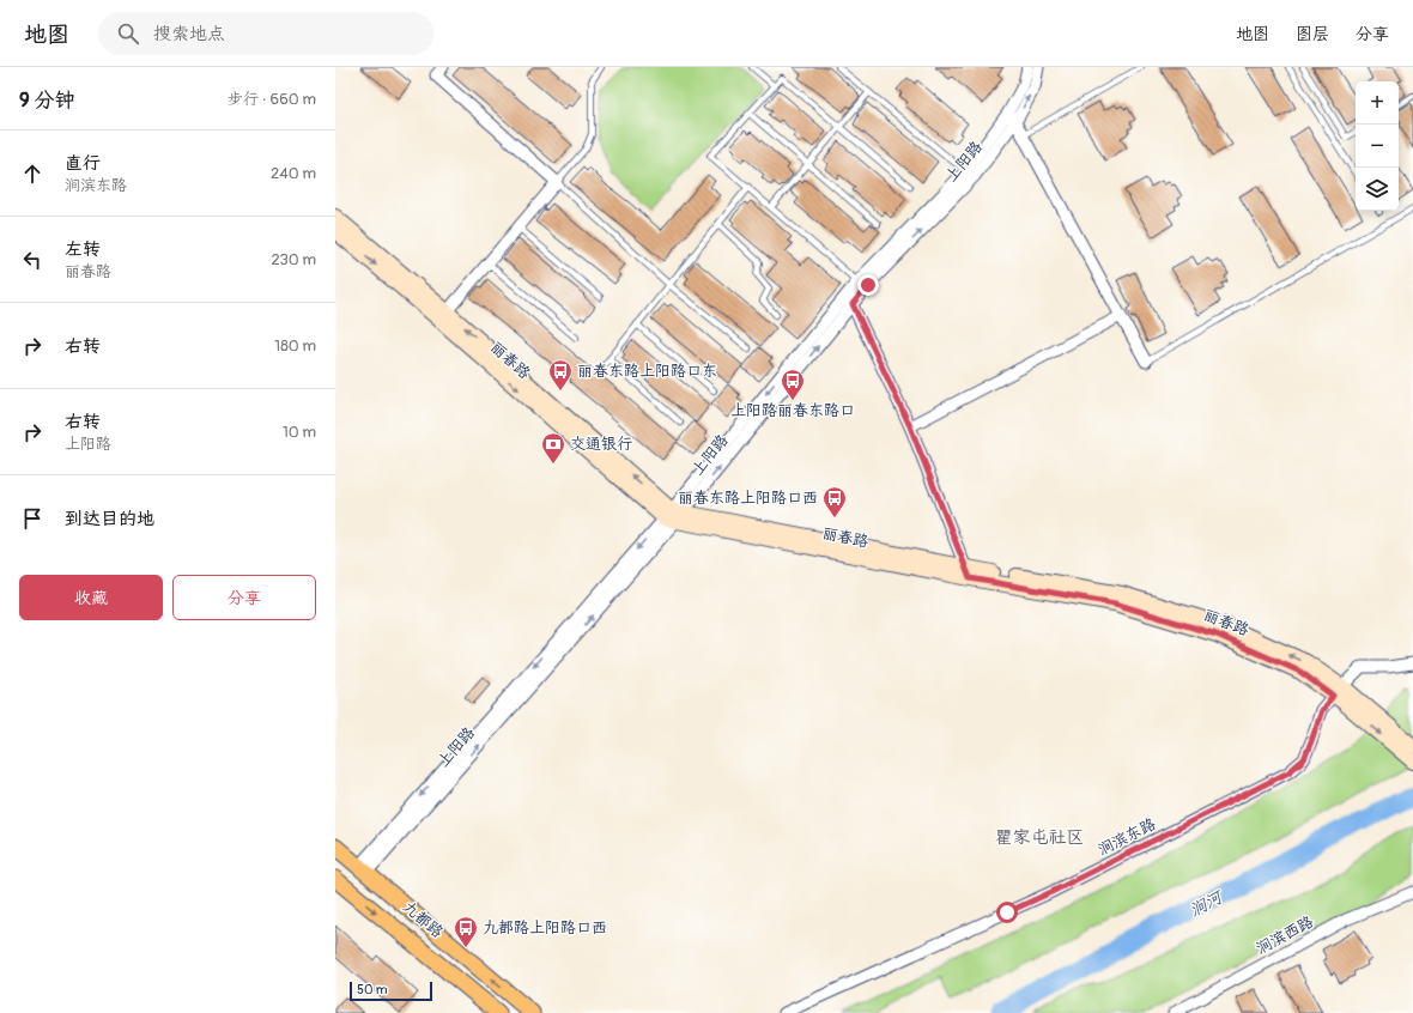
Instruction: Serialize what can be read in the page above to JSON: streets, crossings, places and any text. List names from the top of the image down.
{
  "streets": {
    "main road": ["丽春路", "九都路"],
    "street": ["上阳路", "涧滨东路", "涧滨西路"]
  },
  "crossings": [
    ["上阳路", "丽春路"],
    ["上阳路", "九都路"],
    ["丽春路", "涧滨东路"]
  ],
  "districts": ["瞿家屯社区"],
  "water": ["涧河"],
  "places": {
    "bus stop": [
      "丽春东路上阳路口东",
      "上阳路丽春东路口",
      "丽春东路上阳路口西",
      "九都路上阳路口西"
    ],
    "bank": ["交通银行"]
  },
  "scale_bar": "50 m",
  "page": {
    "header": "地图",
    "search": "搜索地点",
    "nav": ["地图", "图层", "分享"],
    "heading": ["9 分钟", "步行 · 660 m"],
    "map_buttons": ["+", "−"],
    "list": [
      ["直行", "涧滨东路", "240 m"],
      ["左转", "丽春路", "230 m"],
      ["右转", "180 m"],
      ["右转", "上阳路", "10 m"],
      "到达目的地"
    ],
    "buttons": ["收藏", "分享"],
    "scale": "50 m"
  }
}
